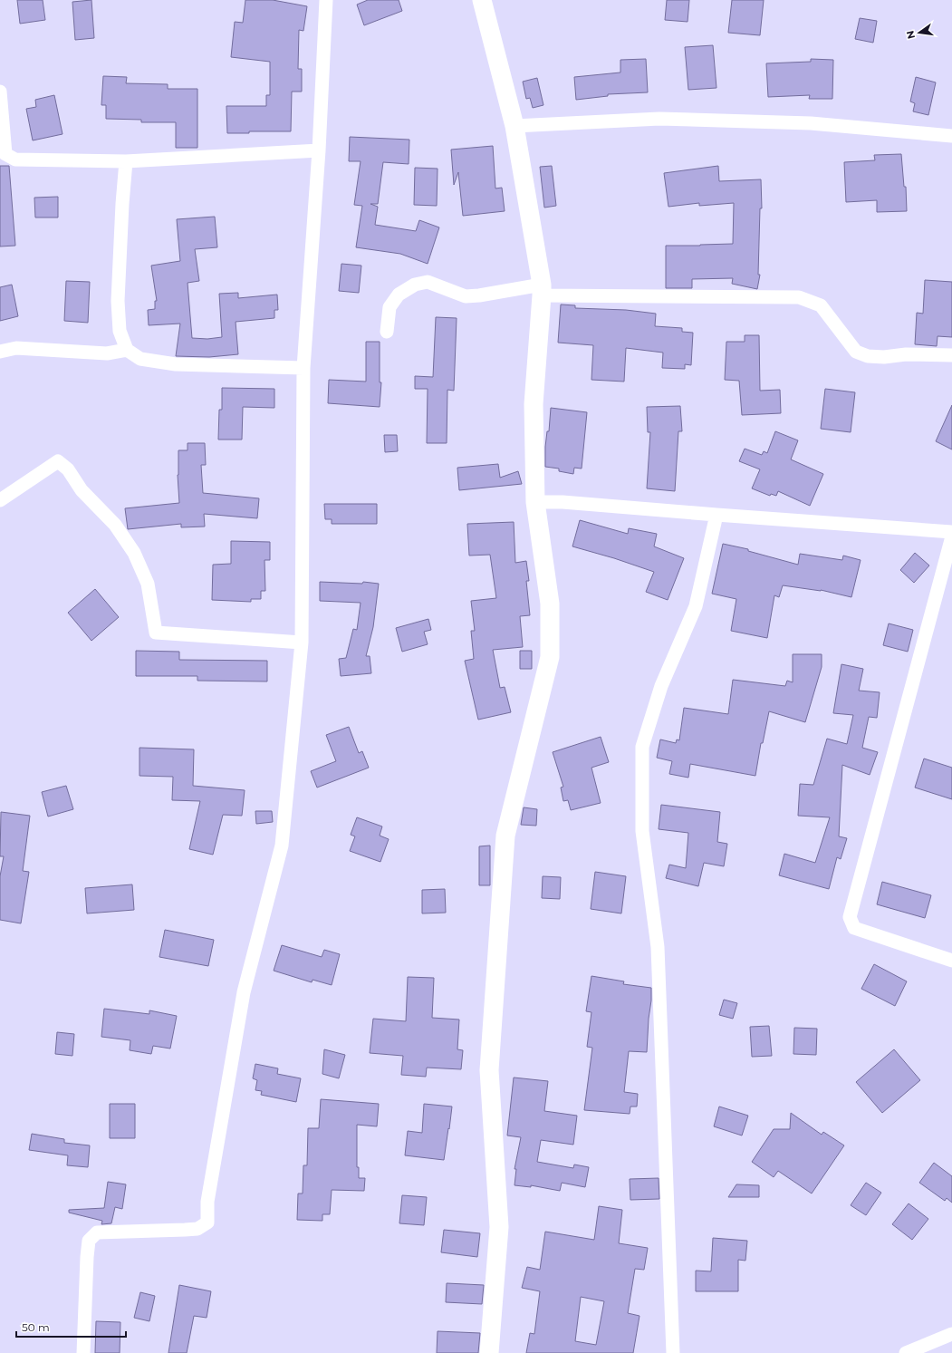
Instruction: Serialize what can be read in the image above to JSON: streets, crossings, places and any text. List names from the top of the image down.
{
  "scale_bar": "50 m",
  "north": "left"
}
